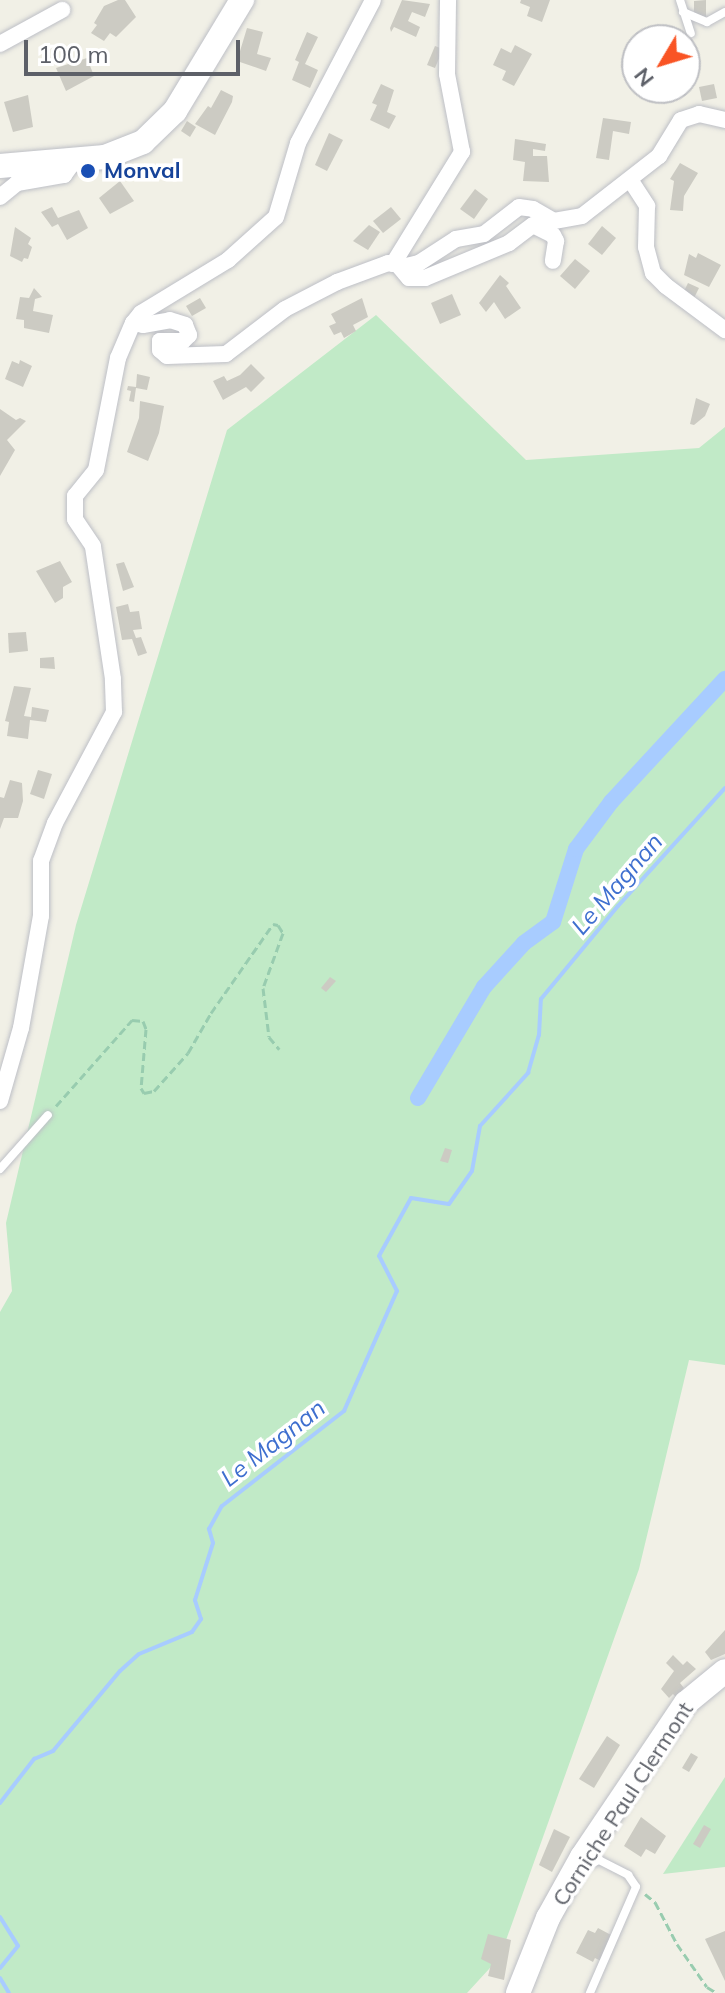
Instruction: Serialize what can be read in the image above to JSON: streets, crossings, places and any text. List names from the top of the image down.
{
  "streets": {
    "street": ["Corniche Paul Clermont"]
  },
  "water": ["Le Magnan"],
  "places": ["Monval"],
  "scale_bar": "100 m",
  "north": "bottom left"
}
